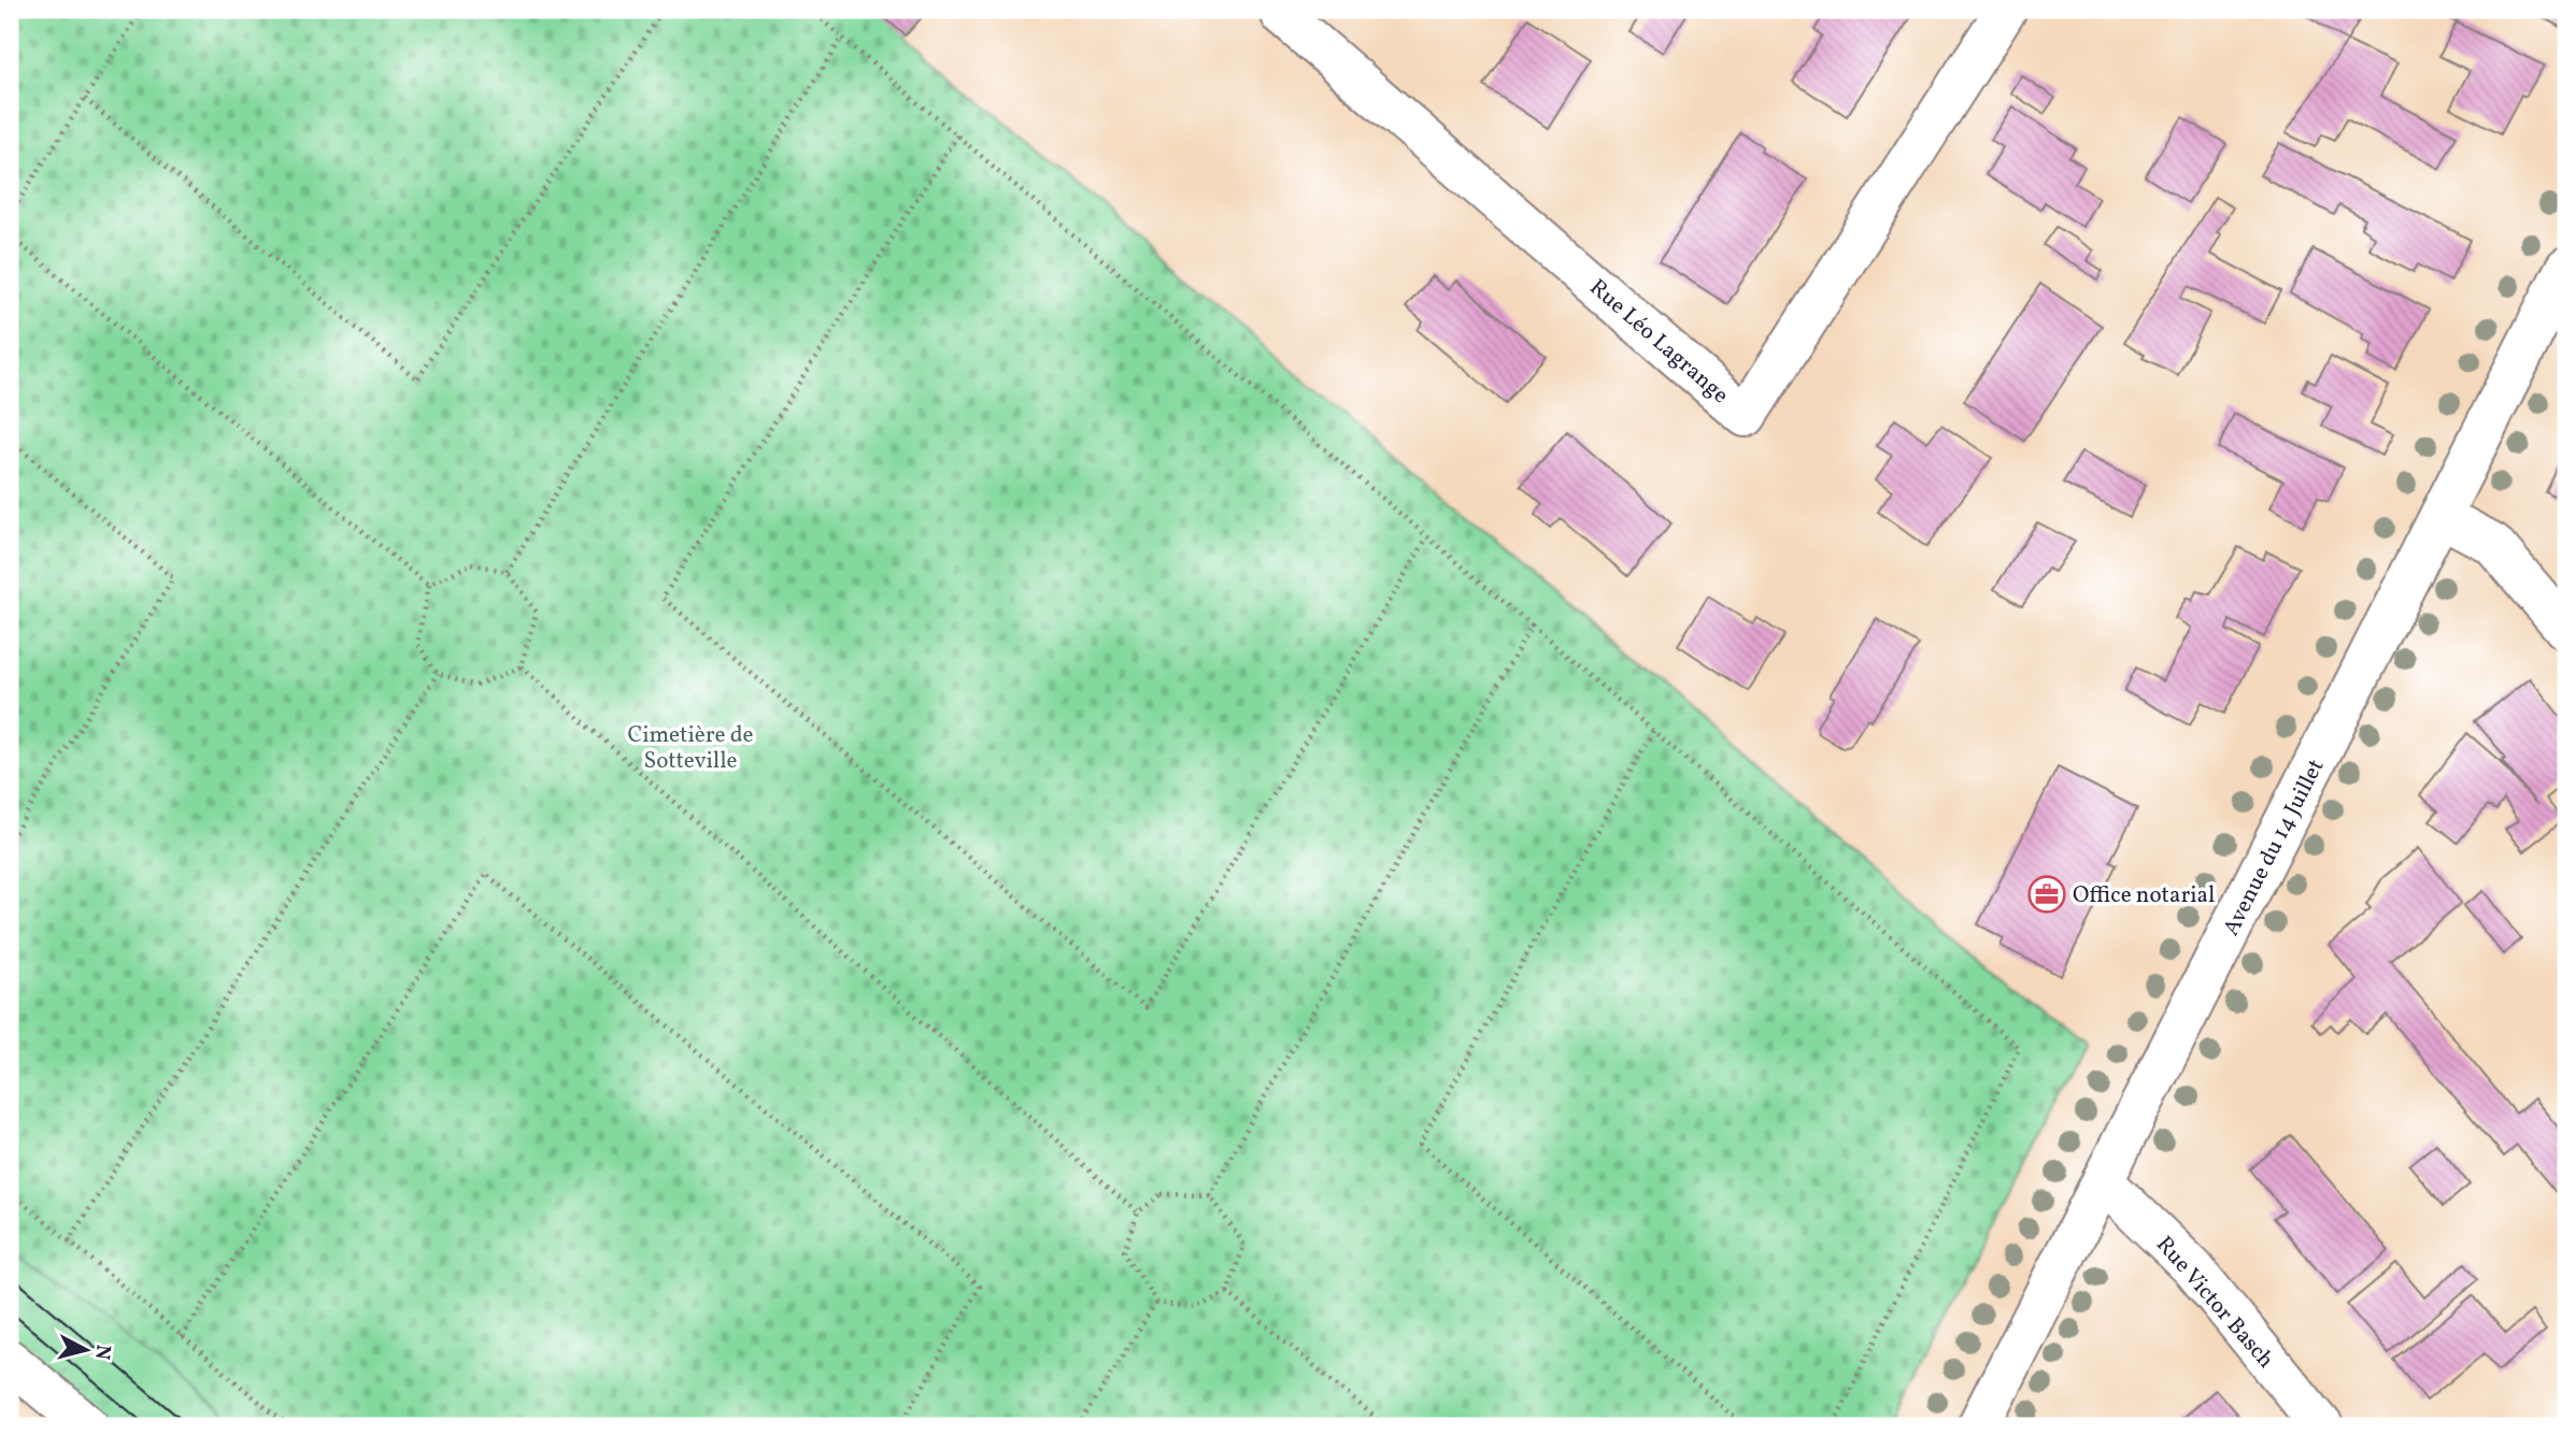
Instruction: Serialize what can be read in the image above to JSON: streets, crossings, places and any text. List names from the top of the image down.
{
  "streets": {
    "street": ["Rue Léo Lagrange", "Avenue du 14 Juillet", "Rue Victor Basch"]
  },
  "crossings": [
    ["Avenue du 14 Juillet", "Rue Victor Basch"]
  ],
  "parks": ["Cimetière de Sotteville"],
  "places": {
    "office": ["Office notarial"]
  },
  "north": "right"
}
